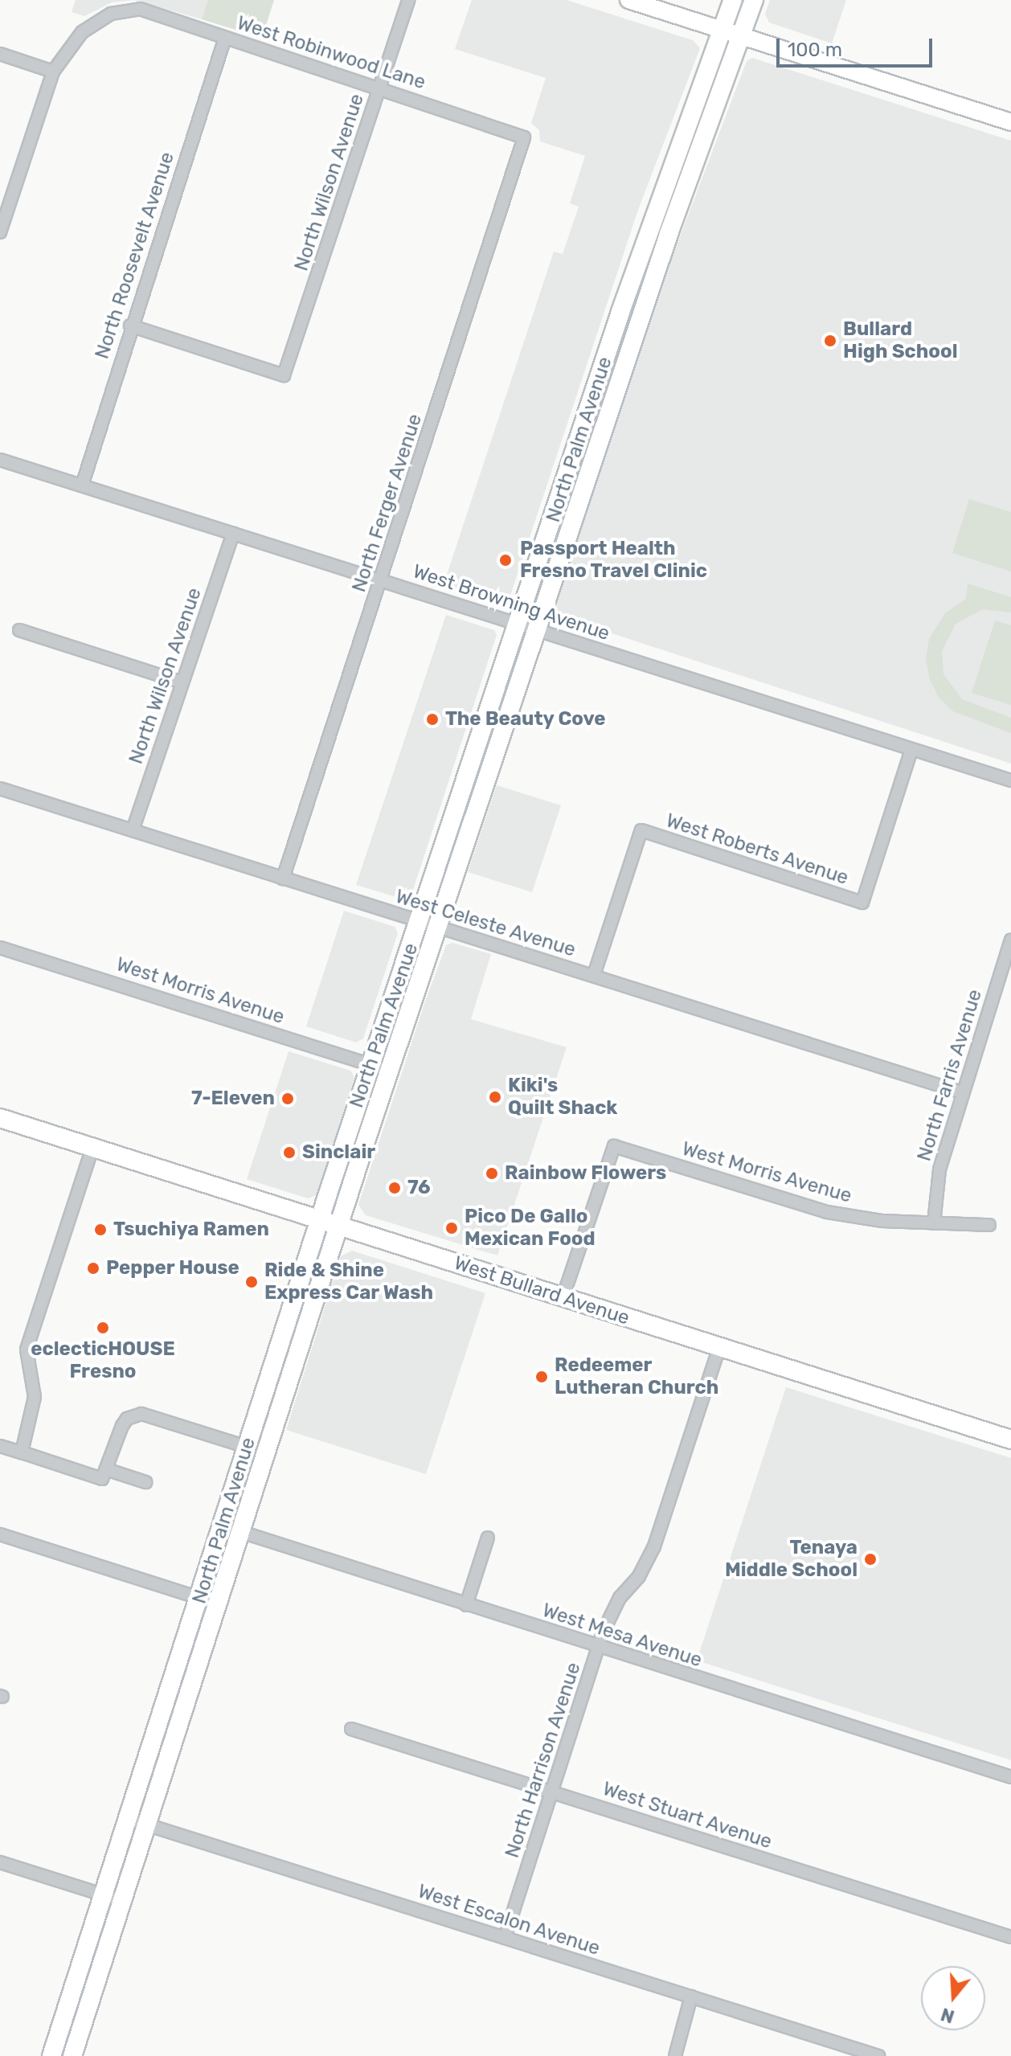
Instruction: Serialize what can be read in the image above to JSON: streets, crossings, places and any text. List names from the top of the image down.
{
  "streets": {
    "main road": ["North Palm Avenue", "West Bullard Avenue"],
    "street": [
      "West Robinwood Lane",
      "North Wilson Avenue",
      "North Roosevelt Avenue",
      "North Ferger Avenue",
      "West Browning Avenue",
      "West Roberts Avenue",
      "West Celeste Avenue",
      "West Morris Avenue",
      "North Farris Avenue",
      "West Mesa Avenue",
      "North Harrison Avenue",
      "West Stuart Avenue",
      "West Escalon Avenue"
    ]
  },
  "crossings": [
    ["West Robinwood Lane", "North Wilson Avenue"],
    ["West Robinwood Lane", "North Roosevelt Avenue"],
    ["West Robinwood Lane", "North Ferger Avenue"],
    ["North Wilson Avenue", "North Roosevelt Avenue"],
    ["North Wilson Avenue", "West Browning Avenue"],
    ["North Wilson Avenue", "West Celeste Avenue"],
    ["North Roosevelt Avenue", "West Browning Avenue"],
    ["North Palm Avenue", "West Browning Avenue"],
    ["North Palm Avenue", "West Celeste Avenue"],
    ["North Palm Avenue", "West Morris Avenue"],
    ["North Palm Avenue", "West Bullard Avenue"],
    ["North Palm Avenue", "West Mesa Avenue"],
    ["North Palm Avenue", "West Escalon Avenue"],
    ["North Ferger Avenue", "West Browning Avenue"],
    ["North Ferger Avenue", "West Celeste Avenue"],
    ["West Browning Avenue", "West Roberts Avenue"],
    ["West Roberts Avenue", "West Celeste Avenue"],
    ["West Celeste Avenue", "North Farris Avenue"],
    ["West Morris Avenue", "North Farris Avenue"],
    ["West Morris Avenue", "West Bullard Avenue"],
    ["West Bullard Avenue", "North Harrison Avenue"],
    ["West Mesa Avenue", "North Harrison Avenue"],
    ["North Harrison Avenue", "West Stuart Avenue"],
    ["North Harrison Avenue", "West Escalon Avenue"]
  ],
  "places": [
    "Bullard High School",
    "Passport Health Fresno Travel Clinic",
    "The Beauty Cove",
    "Kiki's Quilt Shack",
    "7-Eleven",
    "Sinclair",
    "Rainbow Flowers",
    "76",
    "Pico De Gallo Mexican Food",
    "Tsuchiya Ramen",
    "Pepper House",
    "Ride & Shine Express Car Wash",
    "eclecticHOUSE Fresno",
    "Redeemer Lutheran Church",
    "Tenaya Middle School"
  ],
  "scale_bar": "100 m",
  "north": "bottom"
}
